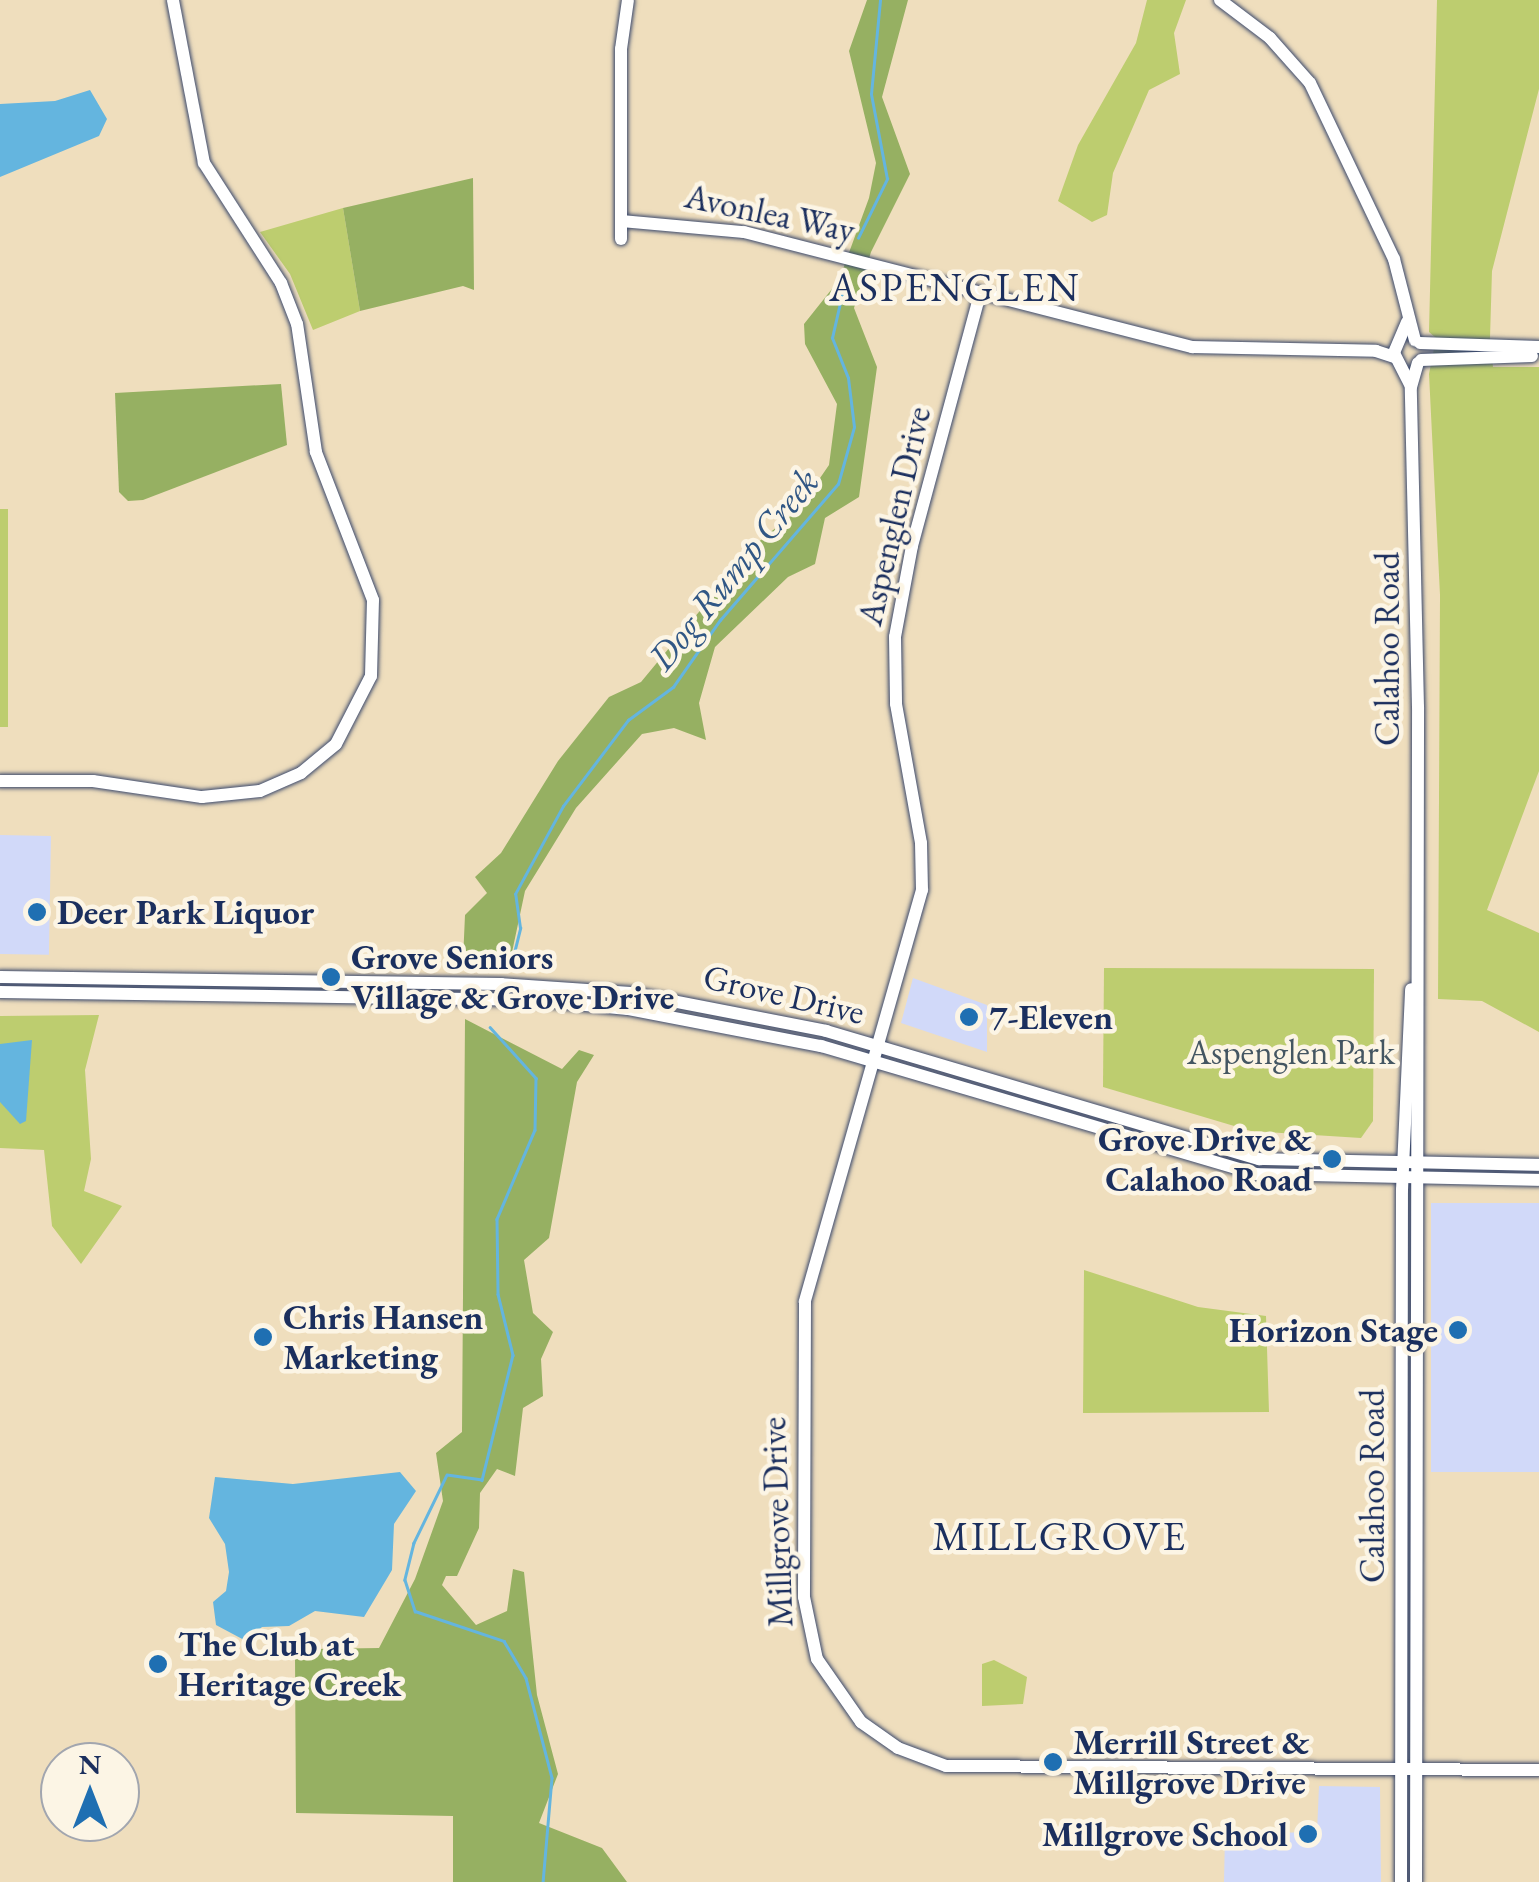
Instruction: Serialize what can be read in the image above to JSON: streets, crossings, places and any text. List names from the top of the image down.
{
  "streets": {
    "street": [
      "Avonlea Way",
      "Aspenglen Drive",
      "Calahoo Road",
      "Grove Drive",
      "Millgrove Drive"
    ]
  },
  "crossings": [
    ["Avonlea Way", "Aspenglen Drive"],
    ["Avonlea Way", "Calahoo Road"],
    ["Aspenglen Drive", "Grove Drive"],
    ["Aspenglen Drive", "Millgrove Drive"],
    ["Calahoo Road", "Grove Drive"],
    ["Calahoo Road", "Millgrove Drive"],
    ["Grove Drive", "Millgrove Drive"]
  ],
  "districts": ["ASPENGLEN", "MILLGROVE"],
  "water": ["Dog Rump Creek"],
  "parks": ["Aspenglen Park"],
  "places": [
    "Deer Park Liquor",
    "Grove Seniors Village & Grove Drive",
    "7-Eleven",
    "Grove Drive & Calahoo Road",
    "Horizon Stage",
    "Chris Hansen Marketing",
    "The Club at Heritage Creek",
    "Merrill Street & Millgrove Drive",
    "Millgrove School"
  ],
  "north": "top"
}
